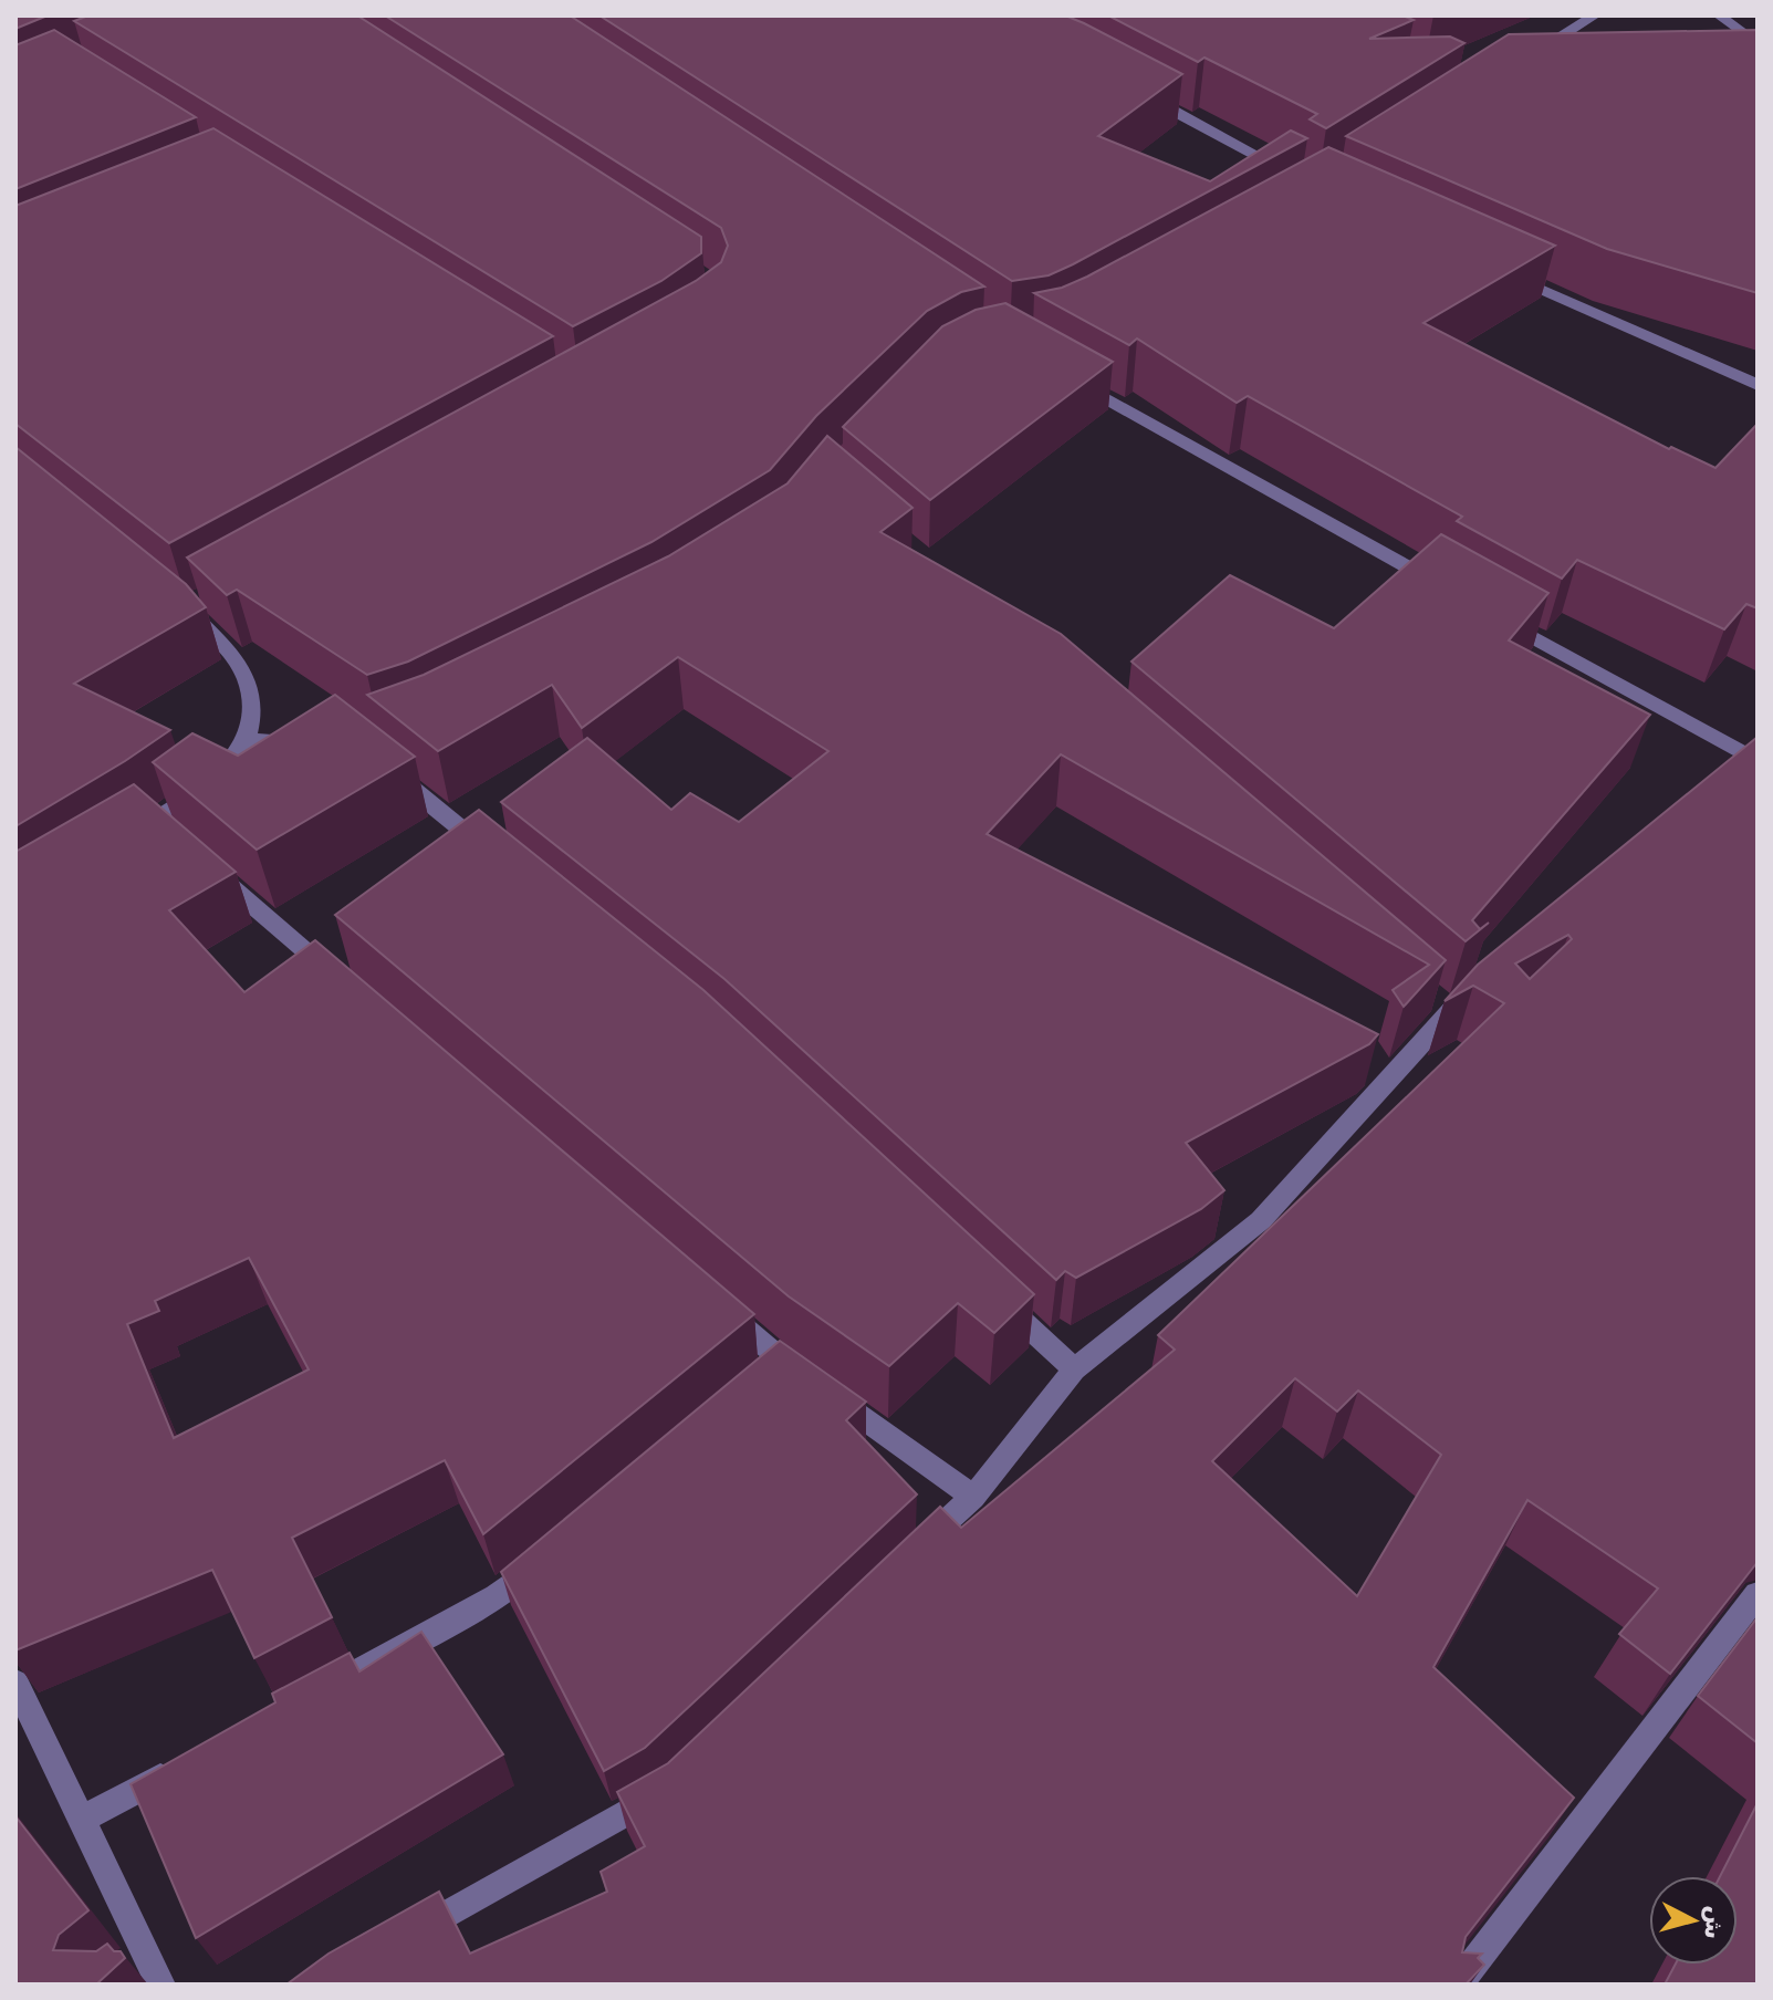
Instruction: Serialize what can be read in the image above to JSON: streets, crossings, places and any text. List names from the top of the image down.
{
  "north": "right"
}
